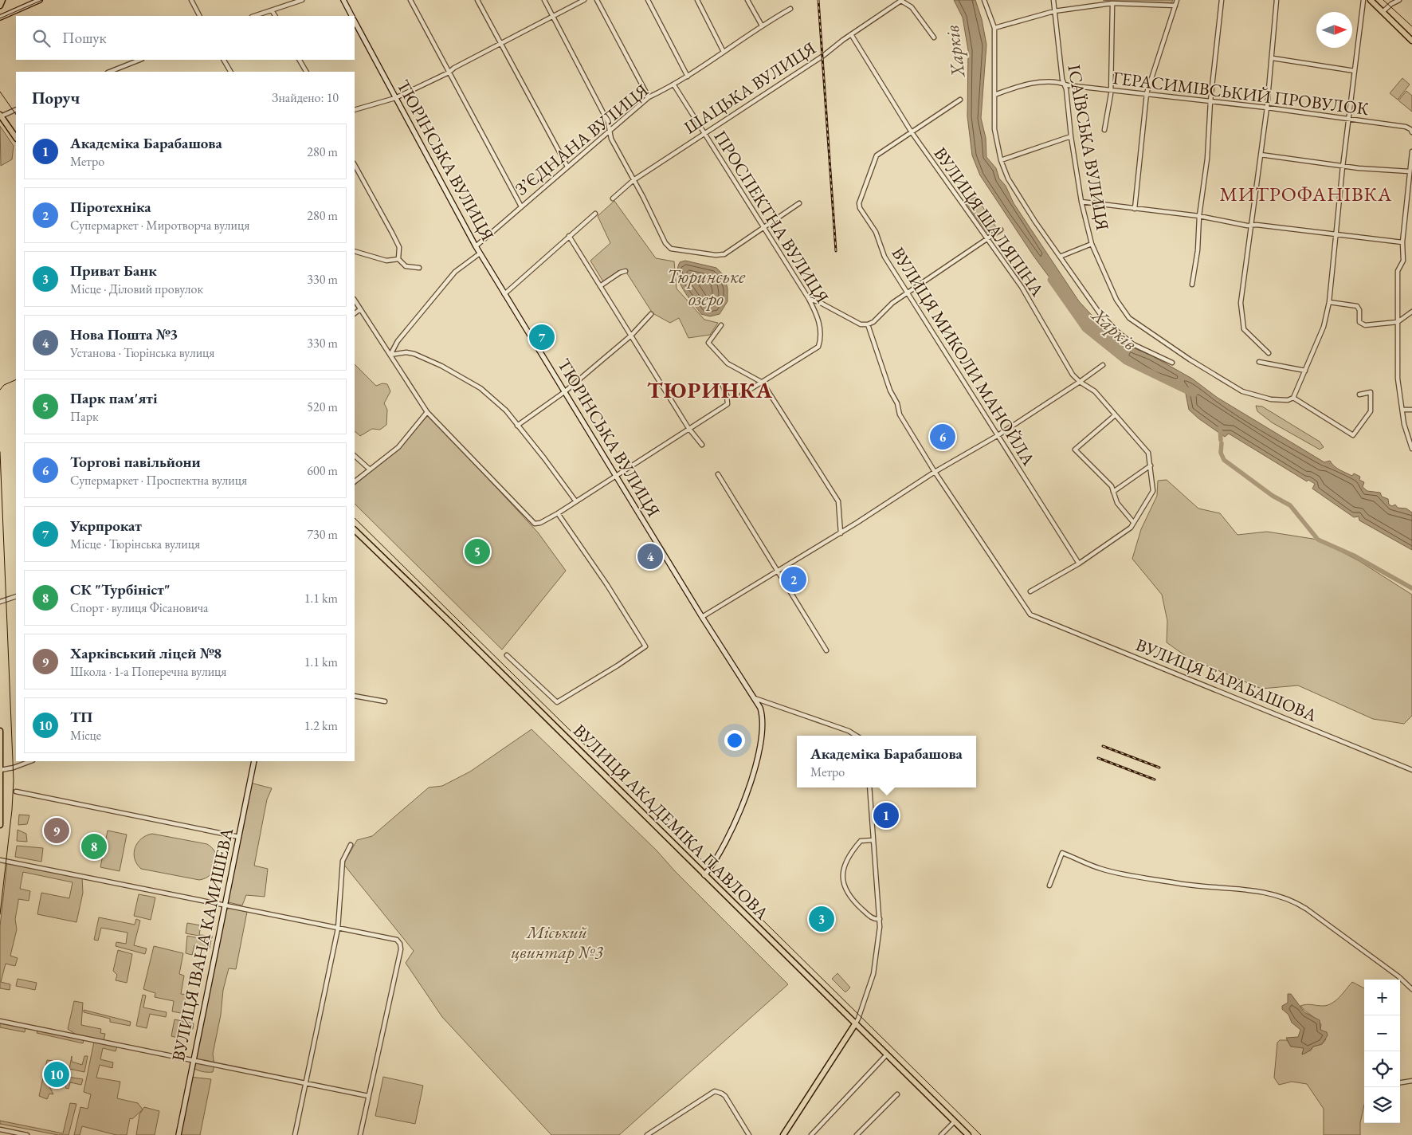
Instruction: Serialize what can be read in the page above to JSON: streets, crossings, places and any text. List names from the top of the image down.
{
  "streets": {
    "main road": ["ТЮРІНСЬКА ВУЛИЦЯ", "ВУЛИЦЯ АКАДЕМІКА ПАВЛОВА", "ВУЛИЦЯ ІВАНА КАМИШЕВА"],
    "street": [
      "ШАЦЬКА ВУЛИЦЯ",
      "ГЕРАСИМІВСЬКИЙ ПРОВУЛОК",
      "З’ЄДНАНА ВУЛИЦЯ",
      "ІСАЇВСЬКА ВУЛИЦЯ",
      "ПРОСПЕКТНА ВУЛИЦЯ",
      "ВУЛИЦЯ ШАЛЯПІНА",
      "ВУЛИЦЯ МИКОЛИ МАНОЙЛА",
      "ВУЛИЦЯ БАРАБАШОВА"
    ]
  },
  "crossings": [
    ["ШАЦЬКА ВУЛИЦЯ", "ПРОСПЕКТНА ВУЛИЦЯ"],
    ["ШАЦЬКА ВУЛИЦЯ", "ВУЛИЦЯ ШАЛЯПІНА"],
    ["ГЕРАСИМІВСЬКИЙ ПРОВУЛОК", "ІСАЇВСЬКА ВУЛИЦЯ"],
    ["З’ЄДНАНА ВУЛИЦЯ", "ТЮРІНСЬКА ВУЛИЦЯ"],
    ["З’ЄДНАНА ВУЛИЦЯ", "ПРОСПЕКТНА ВУЛИЦЯ"],
    ["ТЮРІНСЬКА ВУЛИЦЯ", "ВУЛИЦЯ АКАДЕМІКА ПАВЛОВА"],
    ["ВУЛИЦЯ ШАЛЯПІНА", "ВУЛИЦЯ МИКОЛИ МАНОЙЛА"]
  ],
  "districts": ["МИТРОФАНІВКА", "ТЮРИНКА"],
  "water": ["Харків", "Тюринське озеро"],
  "parks": ["Міський цвинтар №3"],
  "north": "right",
  "page": {
    "search": "Пошук",
    "heading": ["Поруч", "Знайдено: 10"],
    "list": [
      {
        "mark": "1",
        "name": "Академіка Барабашова",
        "note": "Метро",
        "value": "280 m"
      },
      {
        "mark": "2",
        "name": "Піротехніка",
        "note": "Супермаркет · Миротворча вулиця",
        "value": "280 m"
      },
      {
        "mark": "3",
        "name": "Приват Банк",
        "note": "Місце · Діловий провулок",
        "value": "330 m"
      },
      {
        "mark": "4",
        "name": "Нова Пошта №3",
        "note": "Установа · Тюрінська вулиця",
        "value": "330 m"
      },
      {
        "mark": "5",
        "name": "Парк пам'яті",
        "note": "Парк",
        "value": "520 m"
      },
      {
        "mark": "6",
        "name": "Торгові павільйони",
        "note": "Супермаркет · Проспектна вулиця",
        "value": "600 m"
      },
      {
        "mark": "7",
        "name": "Укрпрокат",
        "note": "Місце · Тюрінська вулиця",
        "value": "730 m"
      },
      {
        "mark": "8",
        "name": "СК \"Турбініст\"",
        "note": "Спорт · вулиця Фісановича",
        "value": "1.1 km"
      },
      {
        "mark": "9",
        "name": "Харківський ліцей №8",
        "note": "Школа · 1-а Поперечна вулиця",
        "value": "1.1 km"
      },
      {
        "mark": "10",
        "name": "ТП",
        "note": "Місце",
        "value": "1.2 km"
      }
    ],
    "pins": [
      "7",
      "6",
      "5",
      "4",
      "2",
      "1",
      "9",
      "8",
      "3",
      "10"
    ],
    "popup": ["Академіка Барабашова", "Метро"],
    "map_buttons": ["+", "−"]
  }
}
